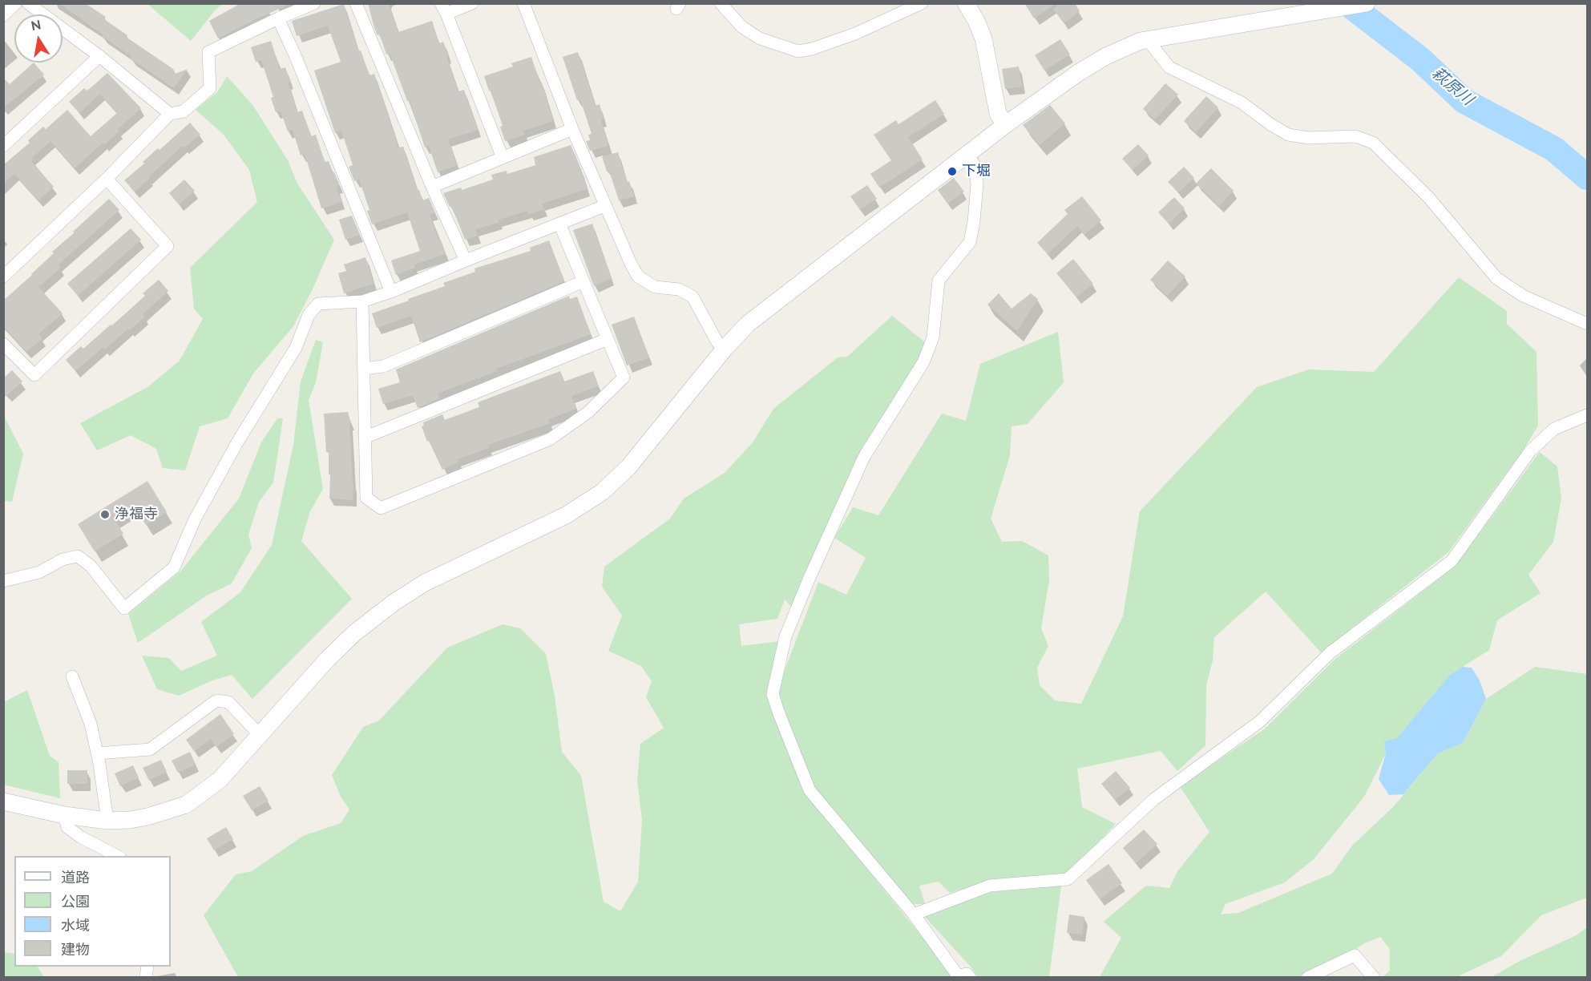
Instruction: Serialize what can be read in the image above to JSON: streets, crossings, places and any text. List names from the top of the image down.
{
  "water": ["萩原川"],
  "places": ["下堀", "浄福寺"],
  "legend": [
    "道路",
    "公園",
    "水域",
    "建物"
  ],
  "north": "top"
}
